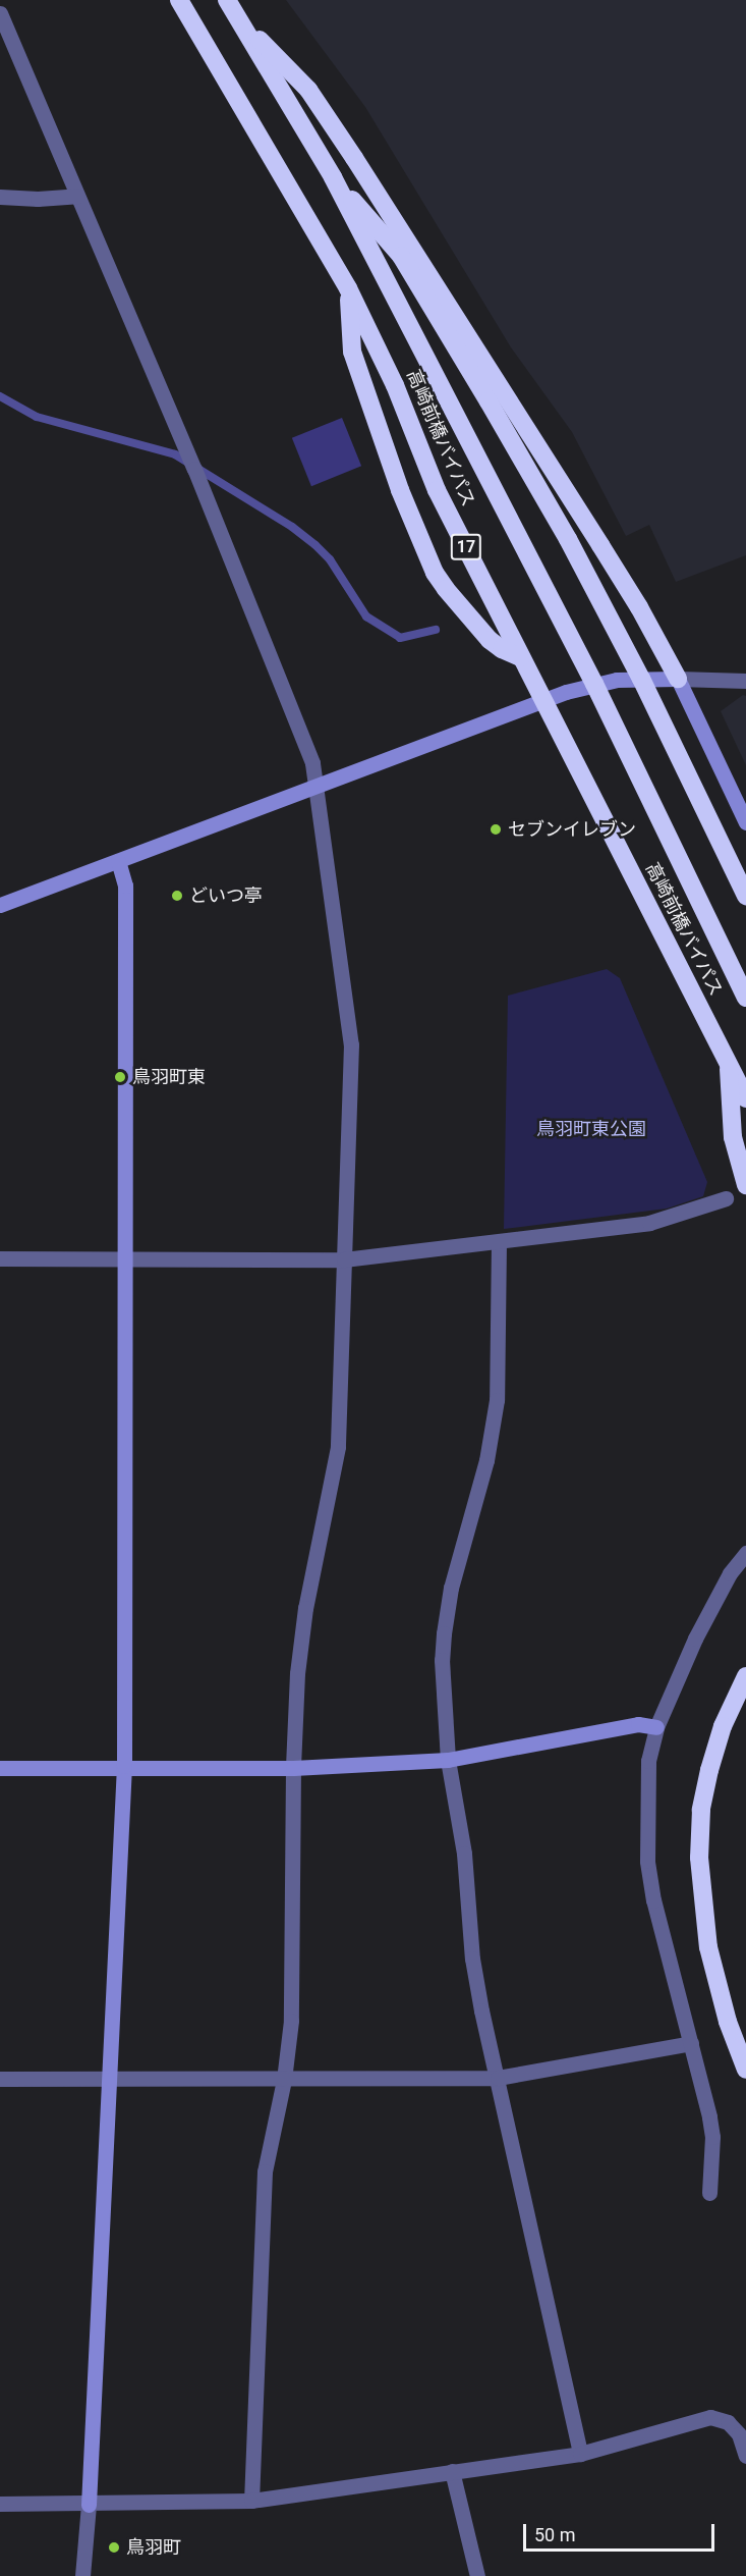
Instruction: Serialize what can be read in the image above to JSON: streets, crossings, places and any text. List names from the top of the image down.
{
  "streets": {
    "highway": ["高崎前橋バイパス", "17"]
  },
  "parks": ["鳥羽町東公園"],
  "places": [
    "セブンイレブン",
    "どいつ亭",
    "鳥羽町東",
    "鳥羽町"
  ],
  "scale_bar": "50 m"
}
